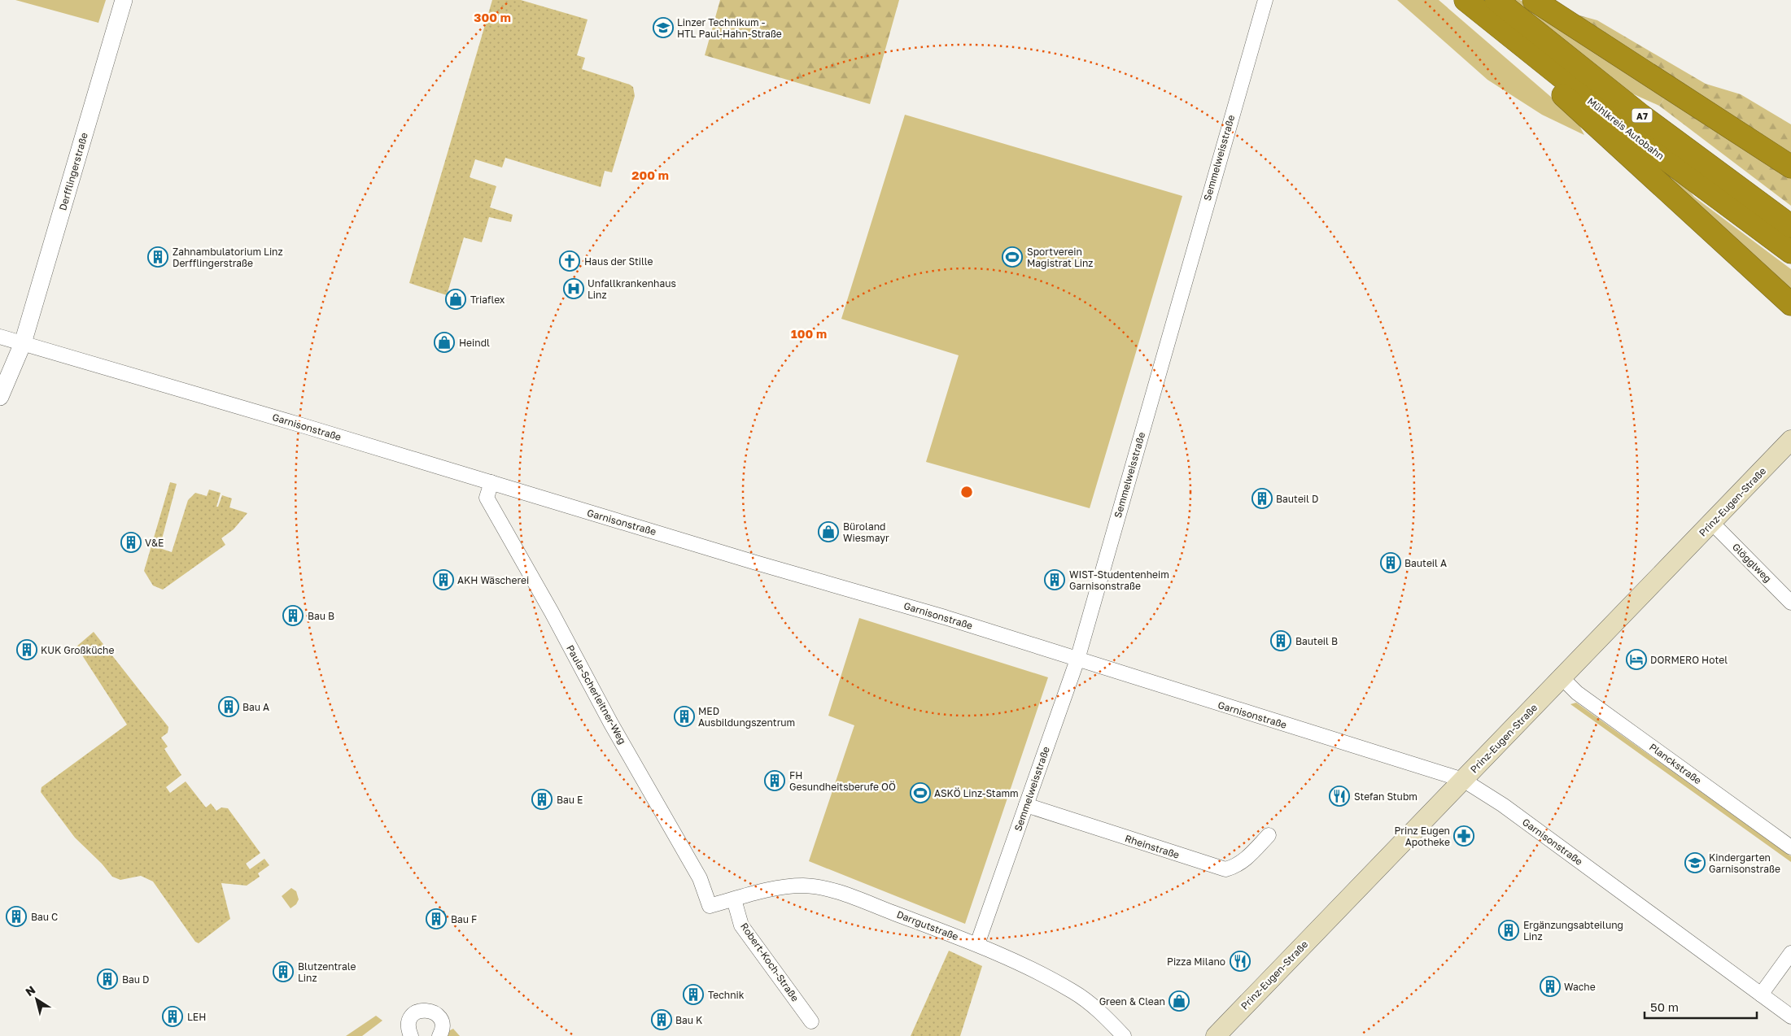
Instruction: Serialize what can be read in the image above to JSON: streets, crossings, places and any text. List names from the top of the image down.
{
  "streets": {
    "highway": ["A7", "Mühlkreis Autobahn"],
    "main road": ["Prinz-Eugen-Straße"],
    "street": [
      "Semmelweisstraße",
      "Derfflingerstraße",
      "Garnisonstraße",
      "Glögglweg",
      "Paula-Scherleitner-Weg",
      "Planckstraße",
      "Rheinstraße",
      "Darrgutstraße",
      "Robert-Koch-Straße"
    ]
  },
  "crossings": [
    ["Semmelweisstraße", "Garnisonstraße"],
    ["Semmelweisstraße", "Rheinstraße"],
    ["Semmelweisstraße", "Darrgutstraße"],
    ["Derfflingerstraße", "Garnisonstraße"],
    ["Garnisonstraße", "Prinz-Eugen-Straße"],
    ["Garnisonstraße", "Paula-Scherleitner-Weg"],
    ["Prinz-Eugen-Straße", "Glögglweg"],
    ["Prinz-Eugen-Straße", "Planckstraße"],
    ["Paula-Scherleitner-Weg", "Darrgutstraße"],
    ["Darrgutstraße", "Robert-Koch-Straße"]
  ],
  "places": {
    "school or university": ["Linzer Technikum - HTL Paul-Hahn-Straße", "Kindergarten Garnisonstraße"],
    "building": [
      "Zahnambulatorium Linz Derfflingerstraße",
      "Bauteil D",
      "V&E",
      "Bauteil A",
      "AKH Wäscherei",
      "WIST-Studentenheim Garnisonstraße",
      "Bau B",
      "Bauteil B",
      "KUK Großküche",
      "Bau A",
      "MED Ausbildungszentrum",
      "FH Gesundheitsberufe OÖ",
      "Bau E",
      "Bau C",
      "Bau F",
      "Ergänzungsabteilung Linz",
      "Blutzentrale Linz",
      "Bau D",
      "Wache",
      "Technik",
      "LEH",
      "Bau K"
    ],
    "sports": ["Sportverein Magistrat Linz", "ASKÖ Linz-Stamm"],
    "church": ["Haus der Stille"],
    "hospital": ["Unfallkrankenhaus Linz"],
    "shop": [
      "Triaflex",
      "Heindl",
      "Büroland Wiesmayr",
      "Green & Clean"
    ],
    "hotel": ["DORMERO Hotel"],
    "restaurant": ["Stefan Stubm", "Pizza Milano"],
    "pharmacy": ["Prinz Eugen Apotheke"]
  },
  "scale_bar": "50 m",
  "north": "top left",
  "rings": ["300 m", "200 m", "100 m"]
}
